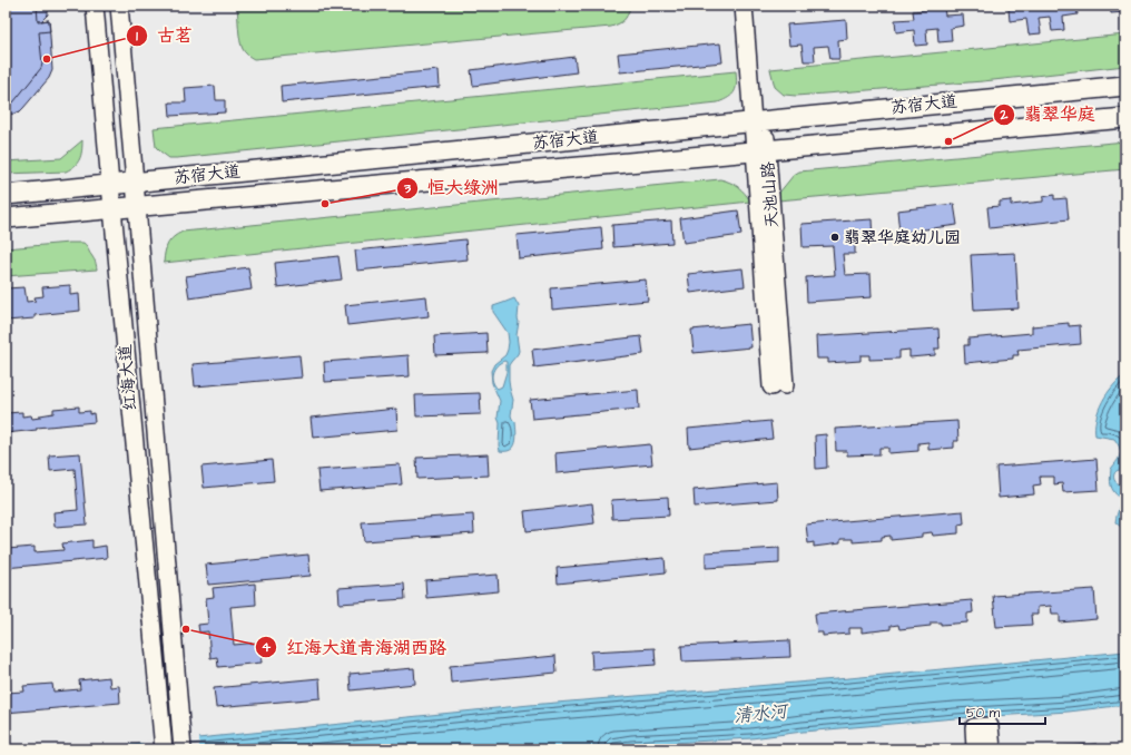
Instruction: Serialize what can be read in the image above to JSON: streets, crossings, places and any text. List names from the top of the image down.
{
  "streets": {
    "main road": ["苏宿大道", "天池山路", "红海大道"]
  },
  "crossings": [
    ["苏宿大道", "天池山路"],
    ["苏宿大道", "红海大道"]
  ],
  "water": ["清水河"],
  "places": [
    "古茗",
    "翡翠华庭",
    "恒大绿洲",
    "翡翠华庭幼儿园",
    "红海大道青海湖西路"
  ],
  "scale_bar": "50 m"
}
